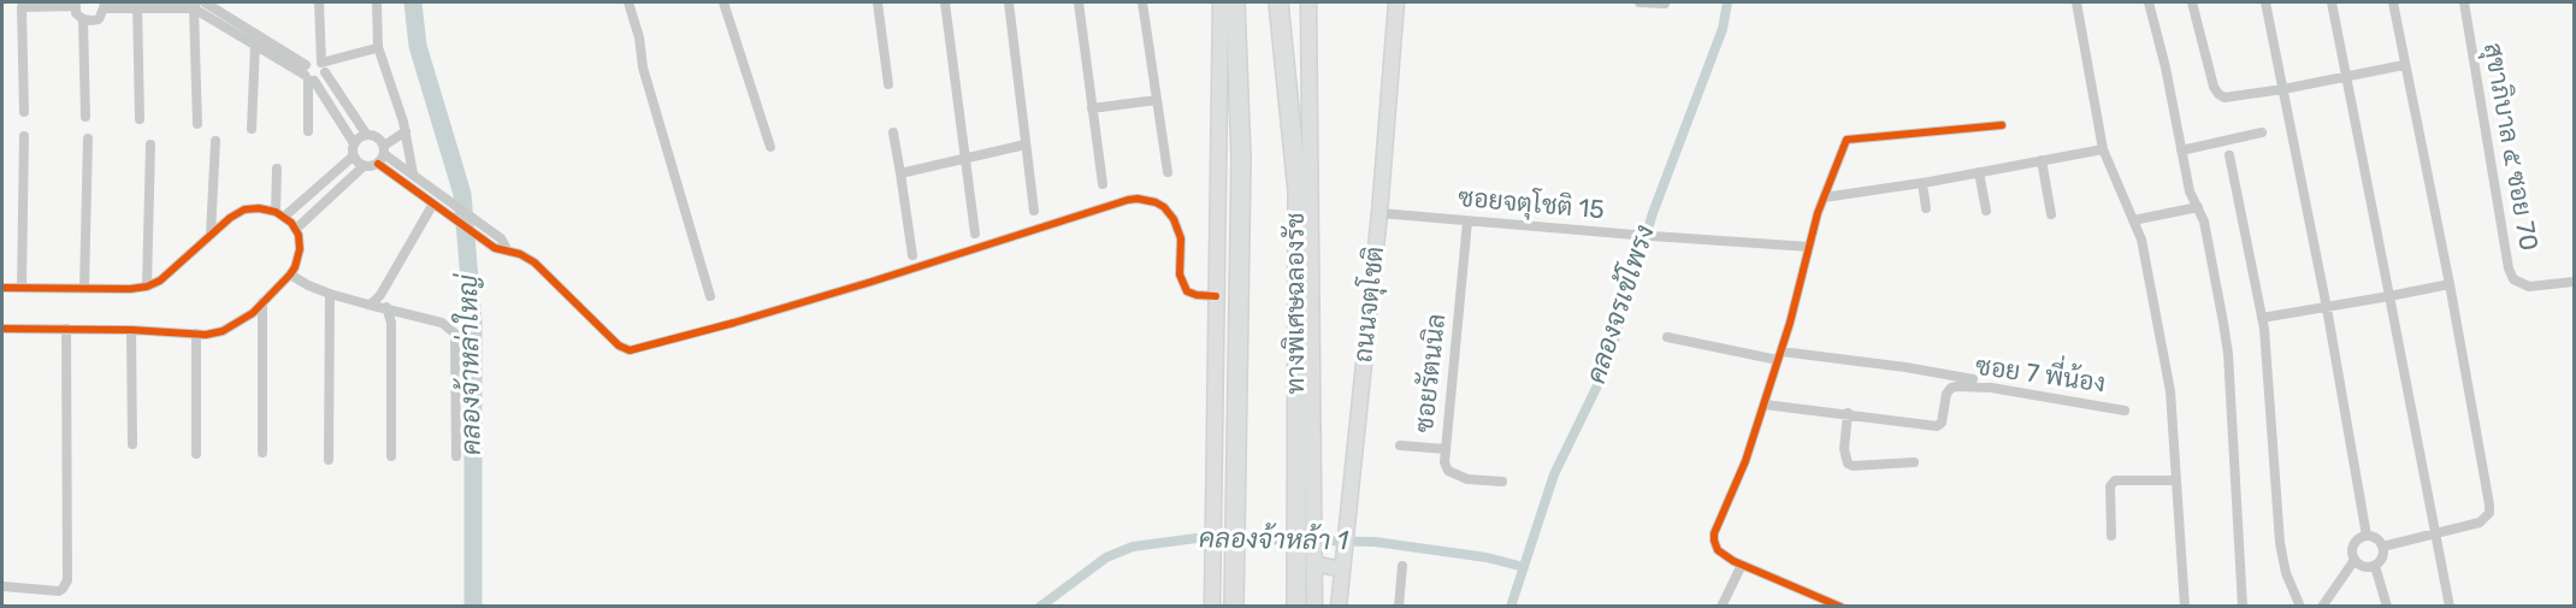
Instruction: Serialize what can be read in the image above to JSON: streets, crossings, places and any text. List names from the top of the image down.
{
  "streets": {
    "highway": ["ทางพิเศษฉลองรัช"],
    "street": [
      "สุขาภิบาล ๕ ซอย 70",
      "ซอยจตุโชติ 15",
      "ถนนจตุโชติ",
      "ซอยรัตนนิล",
      "ซอย 7 พี่น้อง"
    ]
  },
  "crossings": [
    ["ซอยจตุโชติ 15", "ถนนจตุโชติ"],
    ["ซอยจตุโชติ 15", "ซอยรัตนนิล"],
    ["ทางพิเศษฉลองรัช", "ถนนจตุโชติ"]
  ],
  "water": ["คลองจรเข้โพรง", "คลองจ้าหล่าใหญ่", "คลองจ้าหล้า 1"]
}
